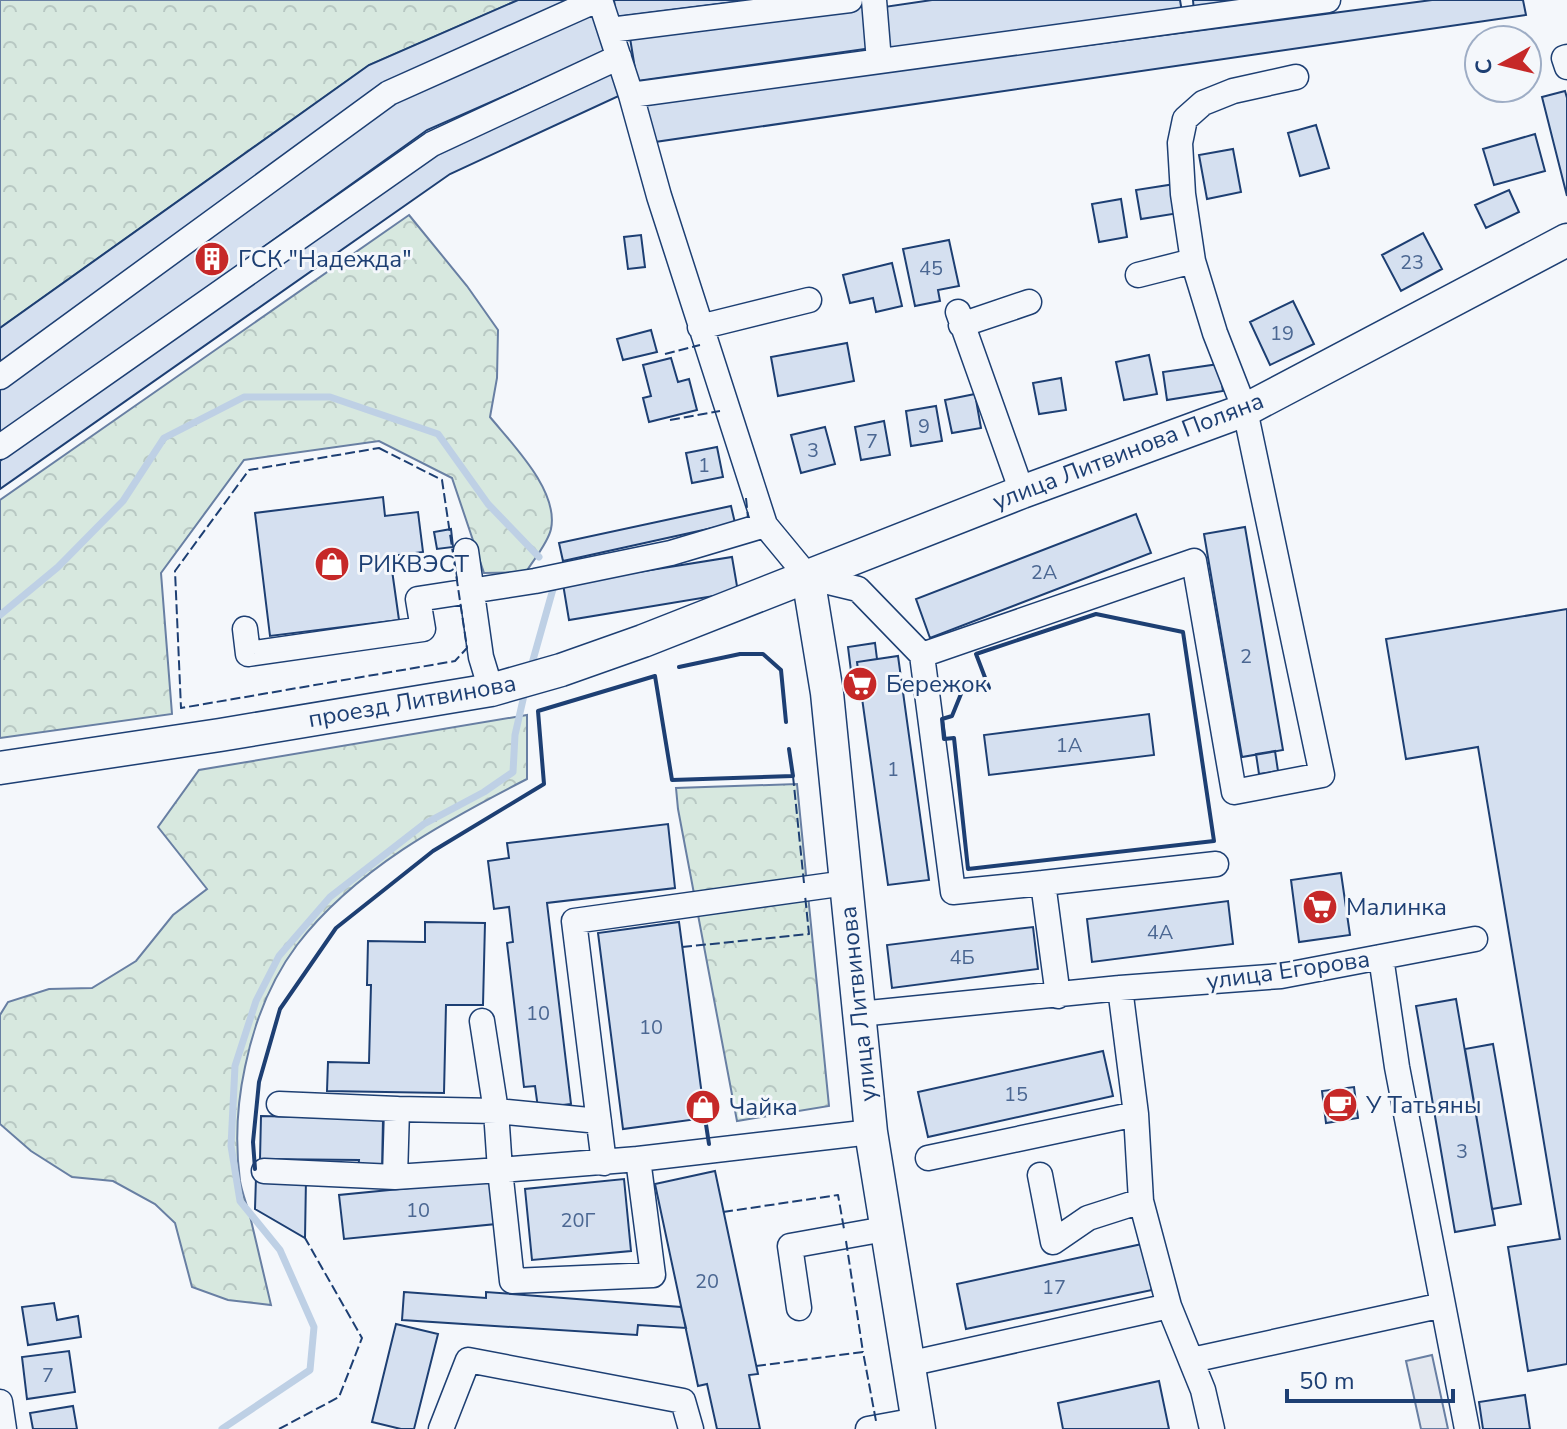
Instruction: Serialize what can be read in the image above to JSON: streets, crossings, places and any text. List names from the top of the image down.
{
  "streets": {
    "main road": ["улица Литвинова Поляна", "проезд Литвинова", "улица Литвинова"],
    "street": ["улица Егорова"]
  },
  "crossings": [
    ["улица Литвинова Поляна", "проезд Литвинова"],
    ["улица Литвинова Поляна", "улица Литвинова"],
    ["проезд Литвинова", "улица Литвинова"],
    ["улица Егорова", "улица Литвинова"]
  ],
  "places": {
    "building": ["ГСК \"Надежда\""],
    "shop": ["РИКВЭСТ", "Чайка"],
    "supermarket": ["Бережок", "Малинка"],
    "cafe": ["У Татьяны"]
  },
  "house_numbers": [
    "23",
    "45",
    "19",
    "9",
    "7",
    "3",
    "1",
    "2А",
    "2",
    "1А",
    "1",
    "4А",
    "4Б",
    "10",
    "10",
    "15",
    "3",
    "10",
    "20Г",
    "20",
    "17",
    "7"
  ],
  "scale_bar": "50 m",
  "north": "left"
}
